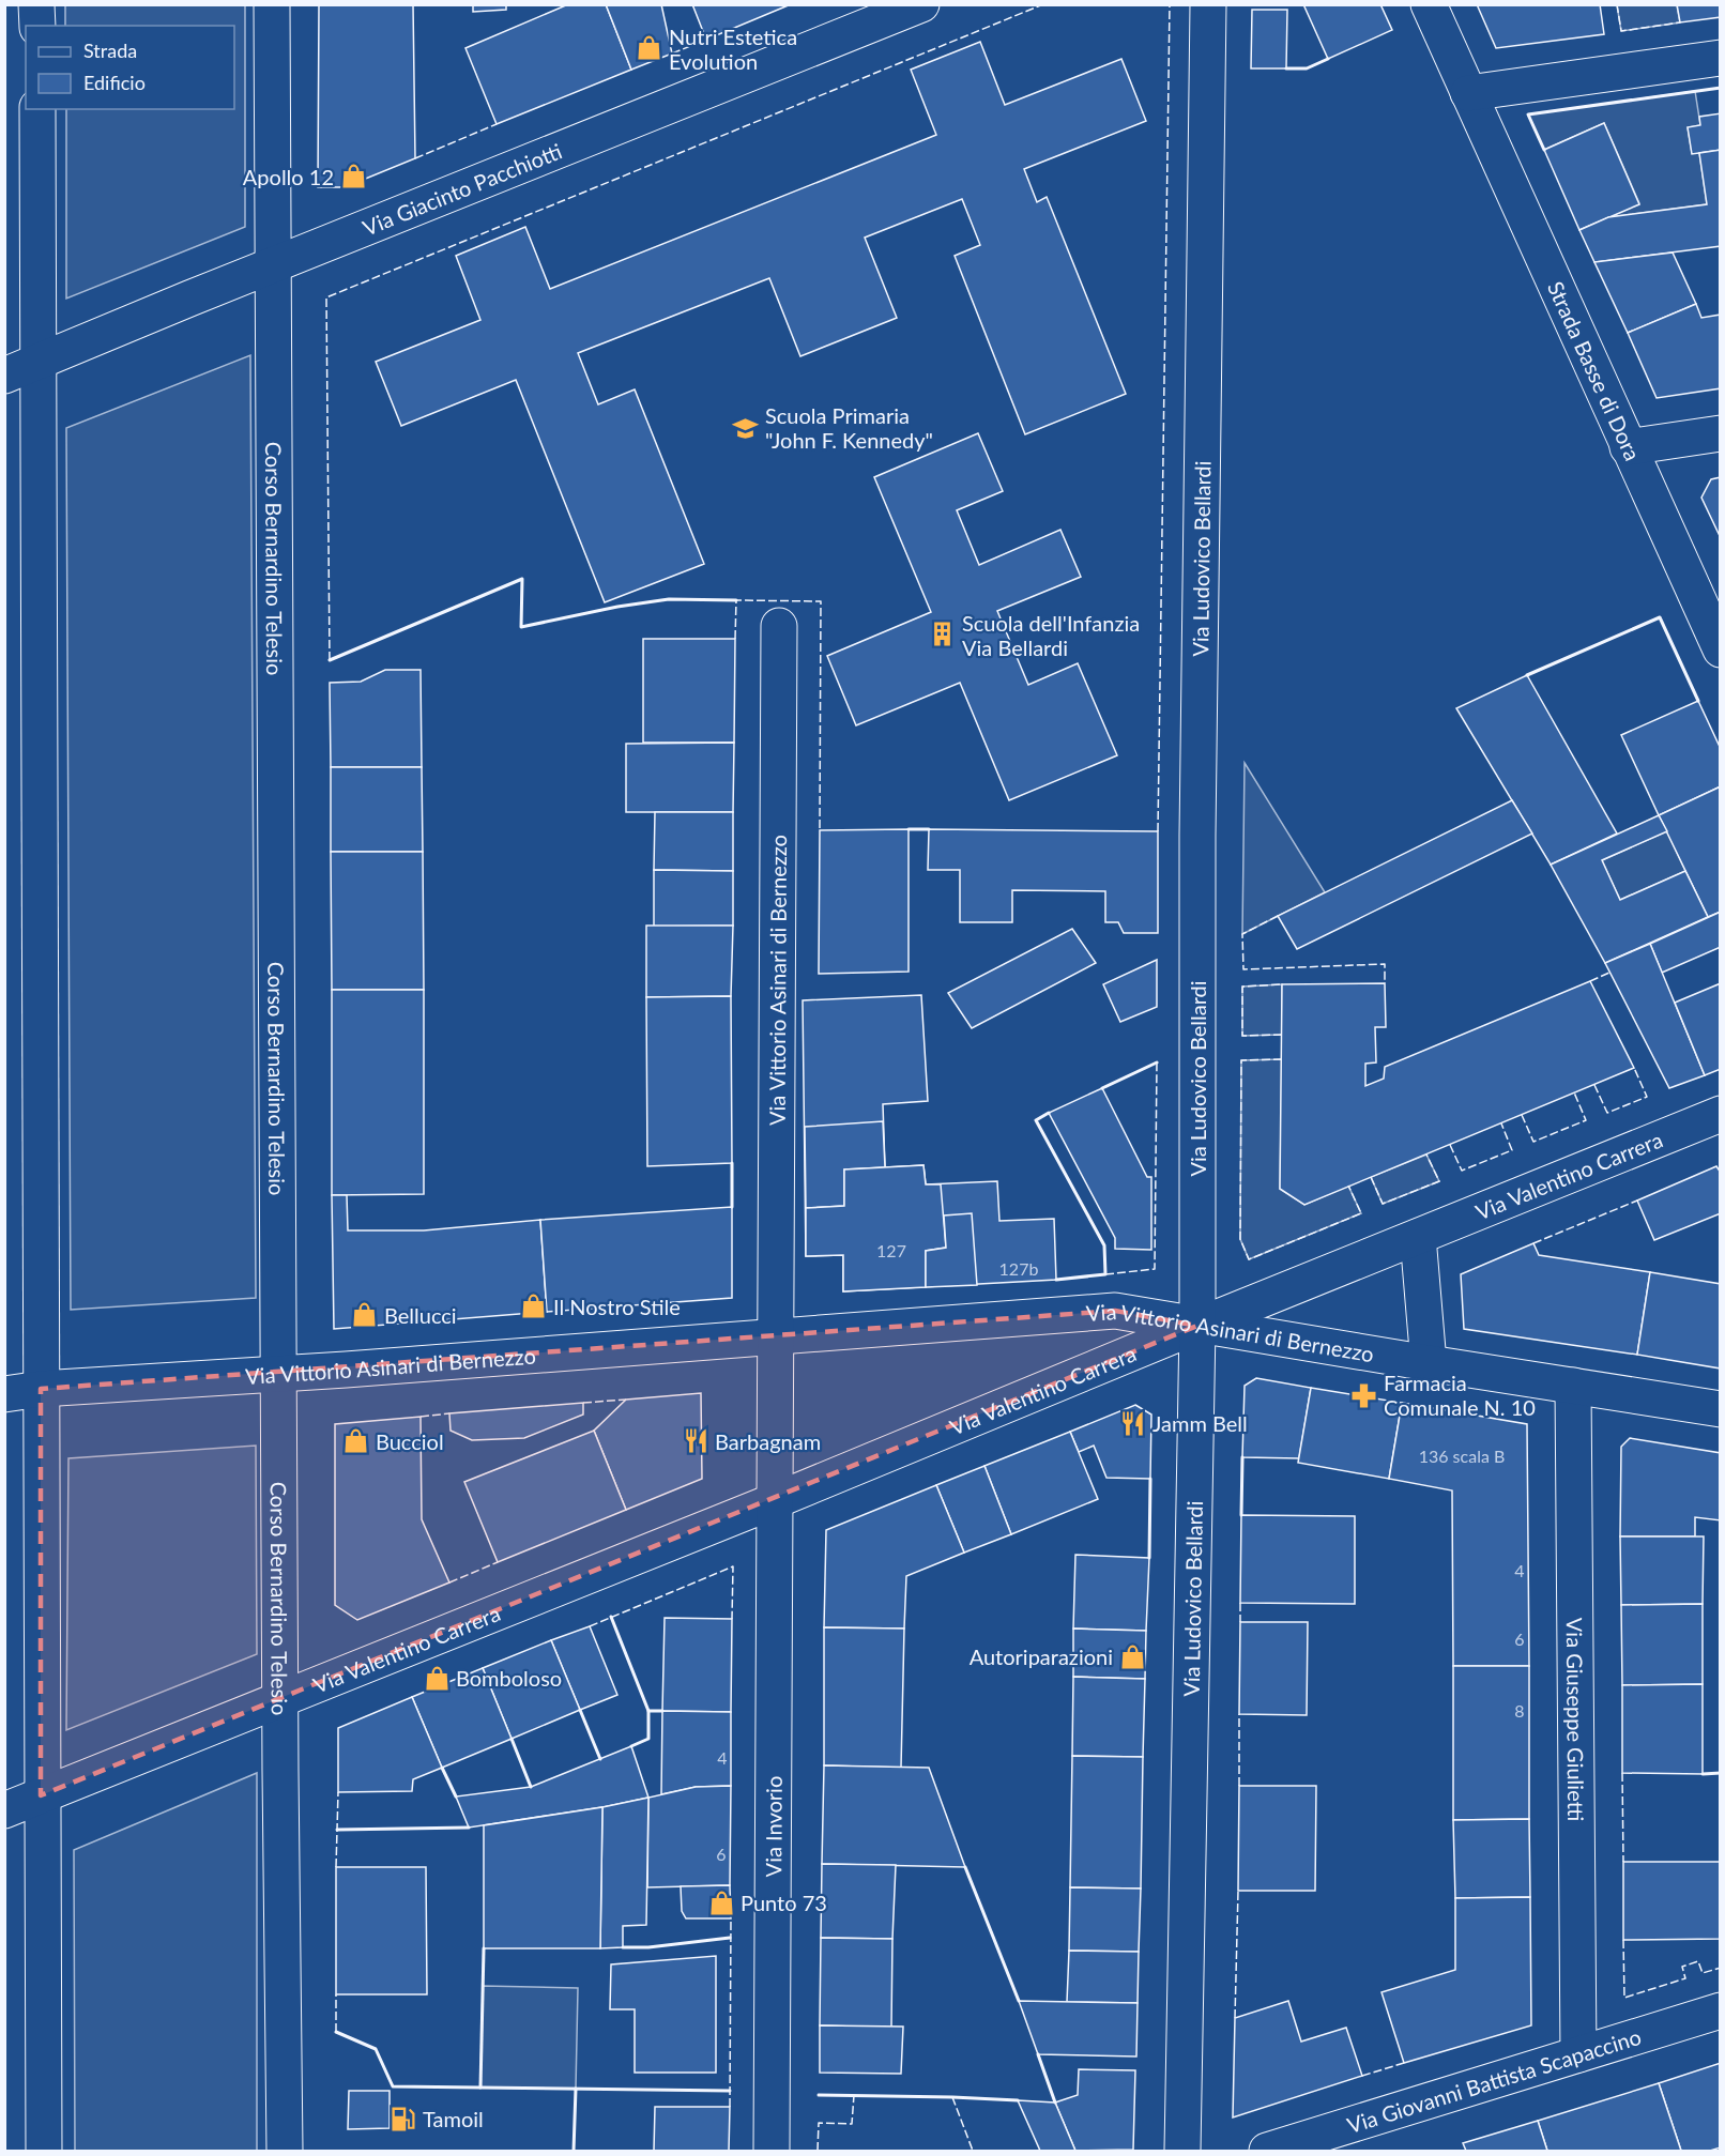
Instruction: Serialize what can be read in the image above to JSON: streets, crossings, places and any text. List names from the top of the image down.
{
  "streets": {
    "street": [
      "Via Giacinto Pacchiotti",
      "Strada Basse di Dora",
      "Corso Bernardino Telesio",
      "Via Ludovico Bellardi",
      "Via Vittorio Asinari di Bernezzo",
      "Via Valentino Carrera",
      "Via Giuseppe Giulietti",
      "Via Invorio",
      "Via Giovanni Battista Scapaccino"
    ]
  },
  "crossings": [
    ["Via Giacinto Pacchiotti", "Corso Bernardino Telesio"],
    ["Corso Bernardino Telesio", "Via Vittorio Asinari di Bernezzo"],
    ["Corso Bernardino Telesio", "Via Valentino Carrera"],
    ["Via Ludovico Bellardi", "Via Vittorio Asinari di Bernezzo"],
    ["Via Ludovico Bellardi", "Via Valentino Carrera"],
    ["Via Vittorio Asinari di Bernezzo", "Via Valentino Carrera"],
    ["Via Vittorio Asinari di Bernezzo", "Via Giuseppe Giulietti"],
    ["Via Valentino Carrera", "Via Invorio"],
    ["Via Giuseppe Giulietti", "Via Giovanni Battista Scapaccino"]
  ],
  "places": {
    "shop": [
      "Nutri Estetica Evolution",
      "Apollo 12",
      "Il Nostro Stile",
      "Bellucci",
      "Bucciol",
      "Autoriparazioni",
      "Bomboloso",
      "Punto 73"
    ],
    "school or university": ["Scuola Primaria \"John F. Kennedy\""],
    "building": ["Scuola dell'Infanzia Via Bellardi"],
    "pharmacy": ["Farmacia Comunale N. 10"],
    "restaurant": ["Jamm Bell", "Barbagnam"],
    "fuel station": ["Tamoil"]
  },
  "house_numbers": [
    "127",
    "127b",
    "136 scala B",
    "4",
    "6",
    "8",
    "4",
    "6"
  ],
  "legend": ["Strada", "Edificio"]
}
